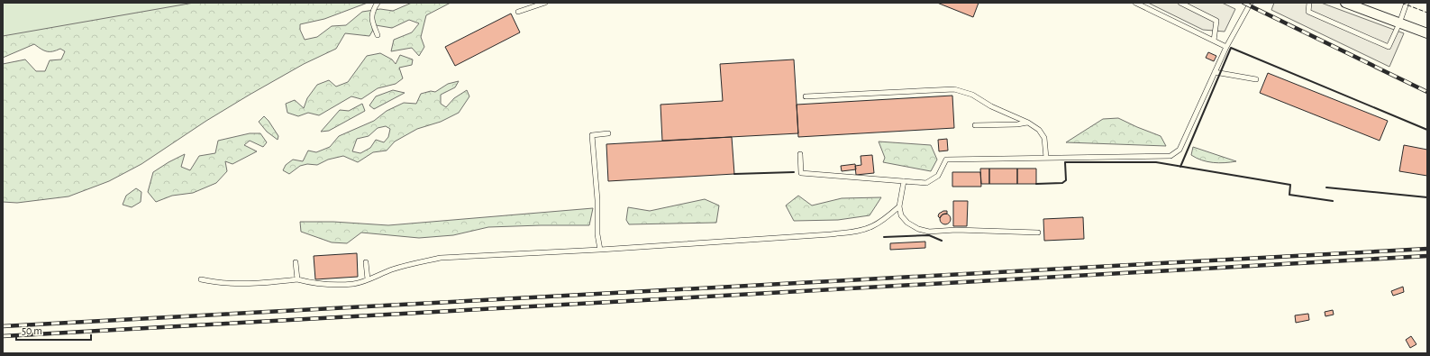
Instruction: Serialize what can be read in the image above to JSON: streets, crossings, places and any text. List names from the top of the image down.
{
  "scale_bar": "50 m"
}
